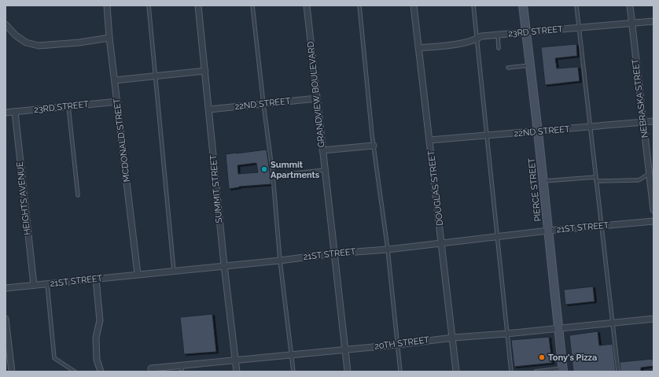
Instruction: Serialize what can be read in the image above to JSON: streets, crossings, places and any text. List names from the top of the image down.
{
  "streets": {
    "main road": ["PIERCE STREET"],
    "street": [
      "23RD STREET",
      "GRANDVIEW BOULEVARD",
      "NEBRASKA STREET",
      "22ND STREET",
      "MCDONALD STREET",
      "DOUGLAS STREET",
      "SUMMIT STREET",
      "HEIGHTS AVENUE",
      "21ST STREET",
      "20TH STREET"
    ]
  },
  "crossings": [
    ["23RD STREET", "NEBRASKA STREET"],
    ["23RD STREET", "MCDONALD STREET"],
    ["23RD STREET", "DOUGLAS STREET"],
    ["23RD STREET", "PIERCE STREET"],
    ["23RD STREET", "HEIGHTS AVENUE"],
    ["GRANDVIEW BOULEVARD", "22ND STREET"],
    ["GRANDVIEW BOULEVARD", "21ST STREET"],
    ["GRANDVIEW BOULEVARD", "20TH STREET"],
    ["NEBRASKA STREET", "22ND STREET"],
    ["22ND STREET", "DOUGLAS STREET"],
    ["22ND STREET", "SUMMIT STREET"],
    ["22ND STREET", "PIERCE STREET"],
    ["MCDONALD STREET", "21ST STREET"],
    ["DOUGLAS STREET", "21ST STREET"],
    ["DOUGLAS STREET", "20TH STREET"],
    ["SUMMIT STREET", "21ST STREET"],
    ["SUMMIT STREET", "20TH STREET"],
    ["PIERCE STREET", "21ST STREET"],
    ["PIERCE STREET", "20TH STREET"],
    ["HEIGHTS AVENUE", "21ST STREET"]
  ],
  "places": ["Summit Apartments", "Tony's Pizza"]
}
